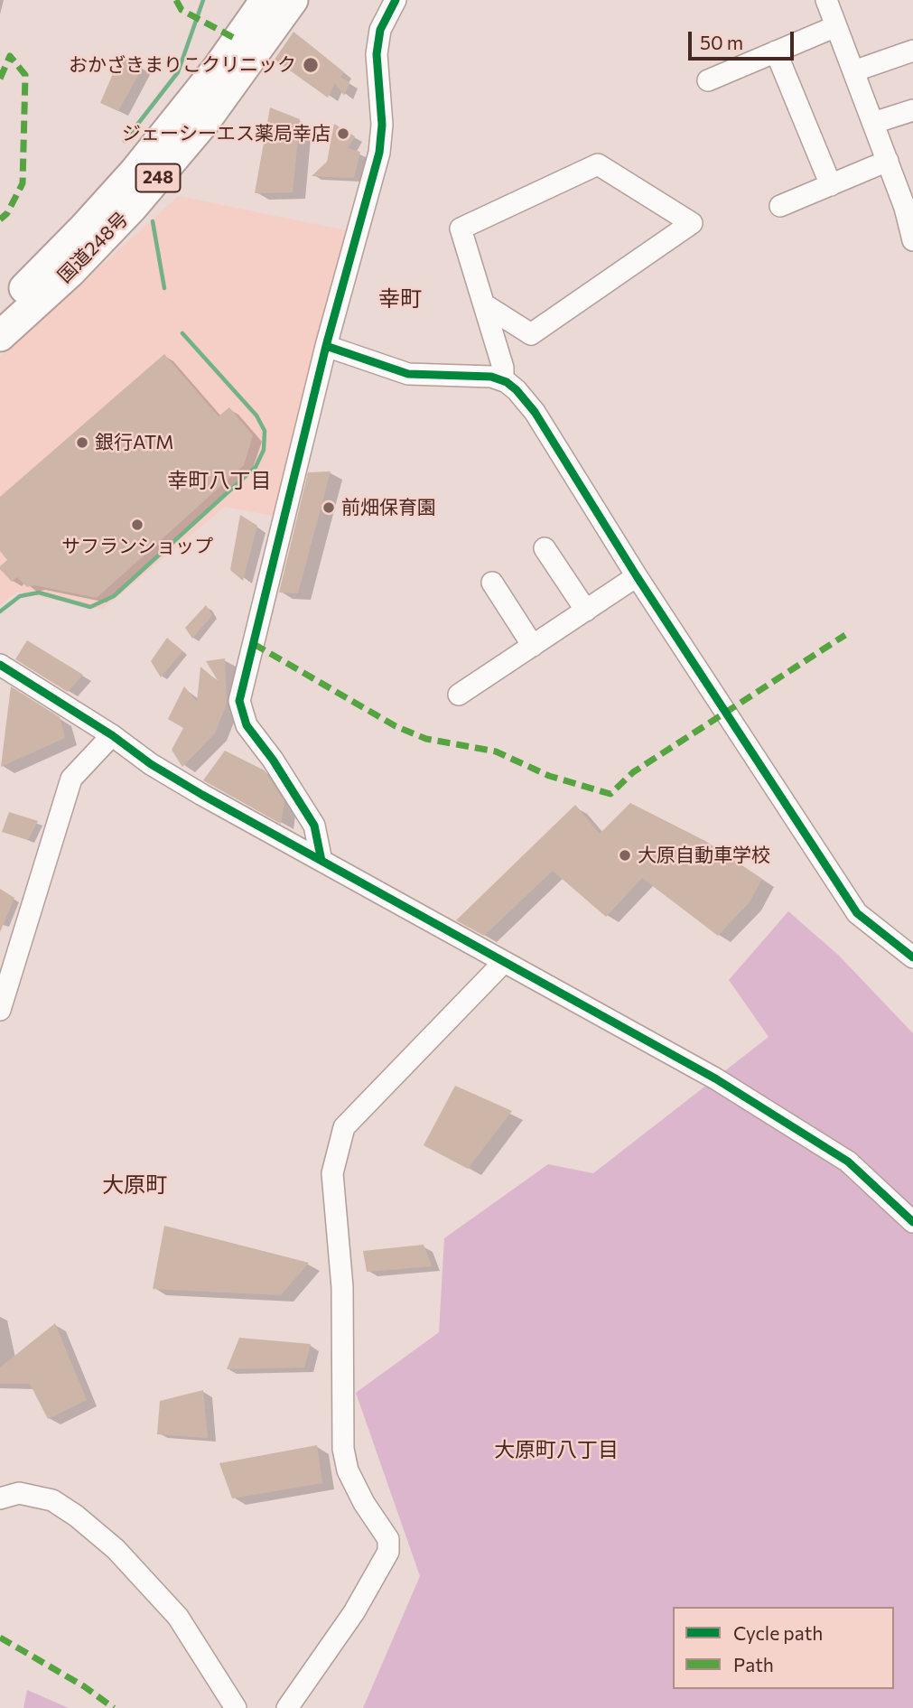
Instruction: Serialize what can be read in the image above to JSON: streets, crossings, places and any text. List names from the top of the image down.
{
  "streets": {
    "highway": ["248", "国道248号"]
  },
  "districts": [
    "幸町",
    "幸町八丁目",
    "大原町",
    "大原町八丁目"
  ],
  "places": [
    "おかざきまりこクリニック",
    "ジェーシーエス薬局幸店",
    "銀行ATM",
    "前畑保育園",
    "サフランショップ",
    "大原自動車学校"
  ],
  "legend": ["Cycle path", "Path"],
  "scale_bar": "50 m"
}
